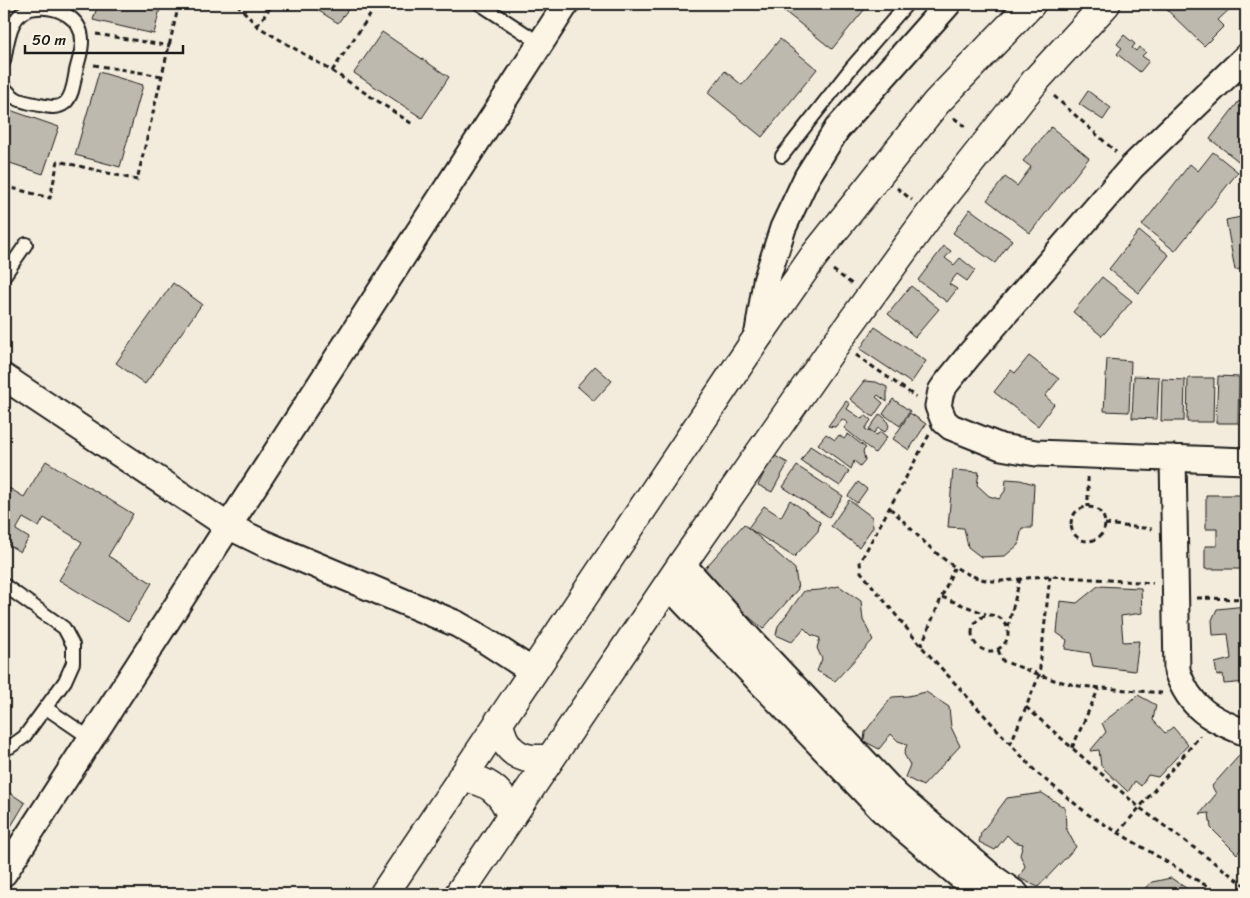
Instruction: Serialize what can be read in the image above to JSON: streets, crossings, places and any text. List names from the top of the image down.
{
  "scale_bar": "50 m"
}
